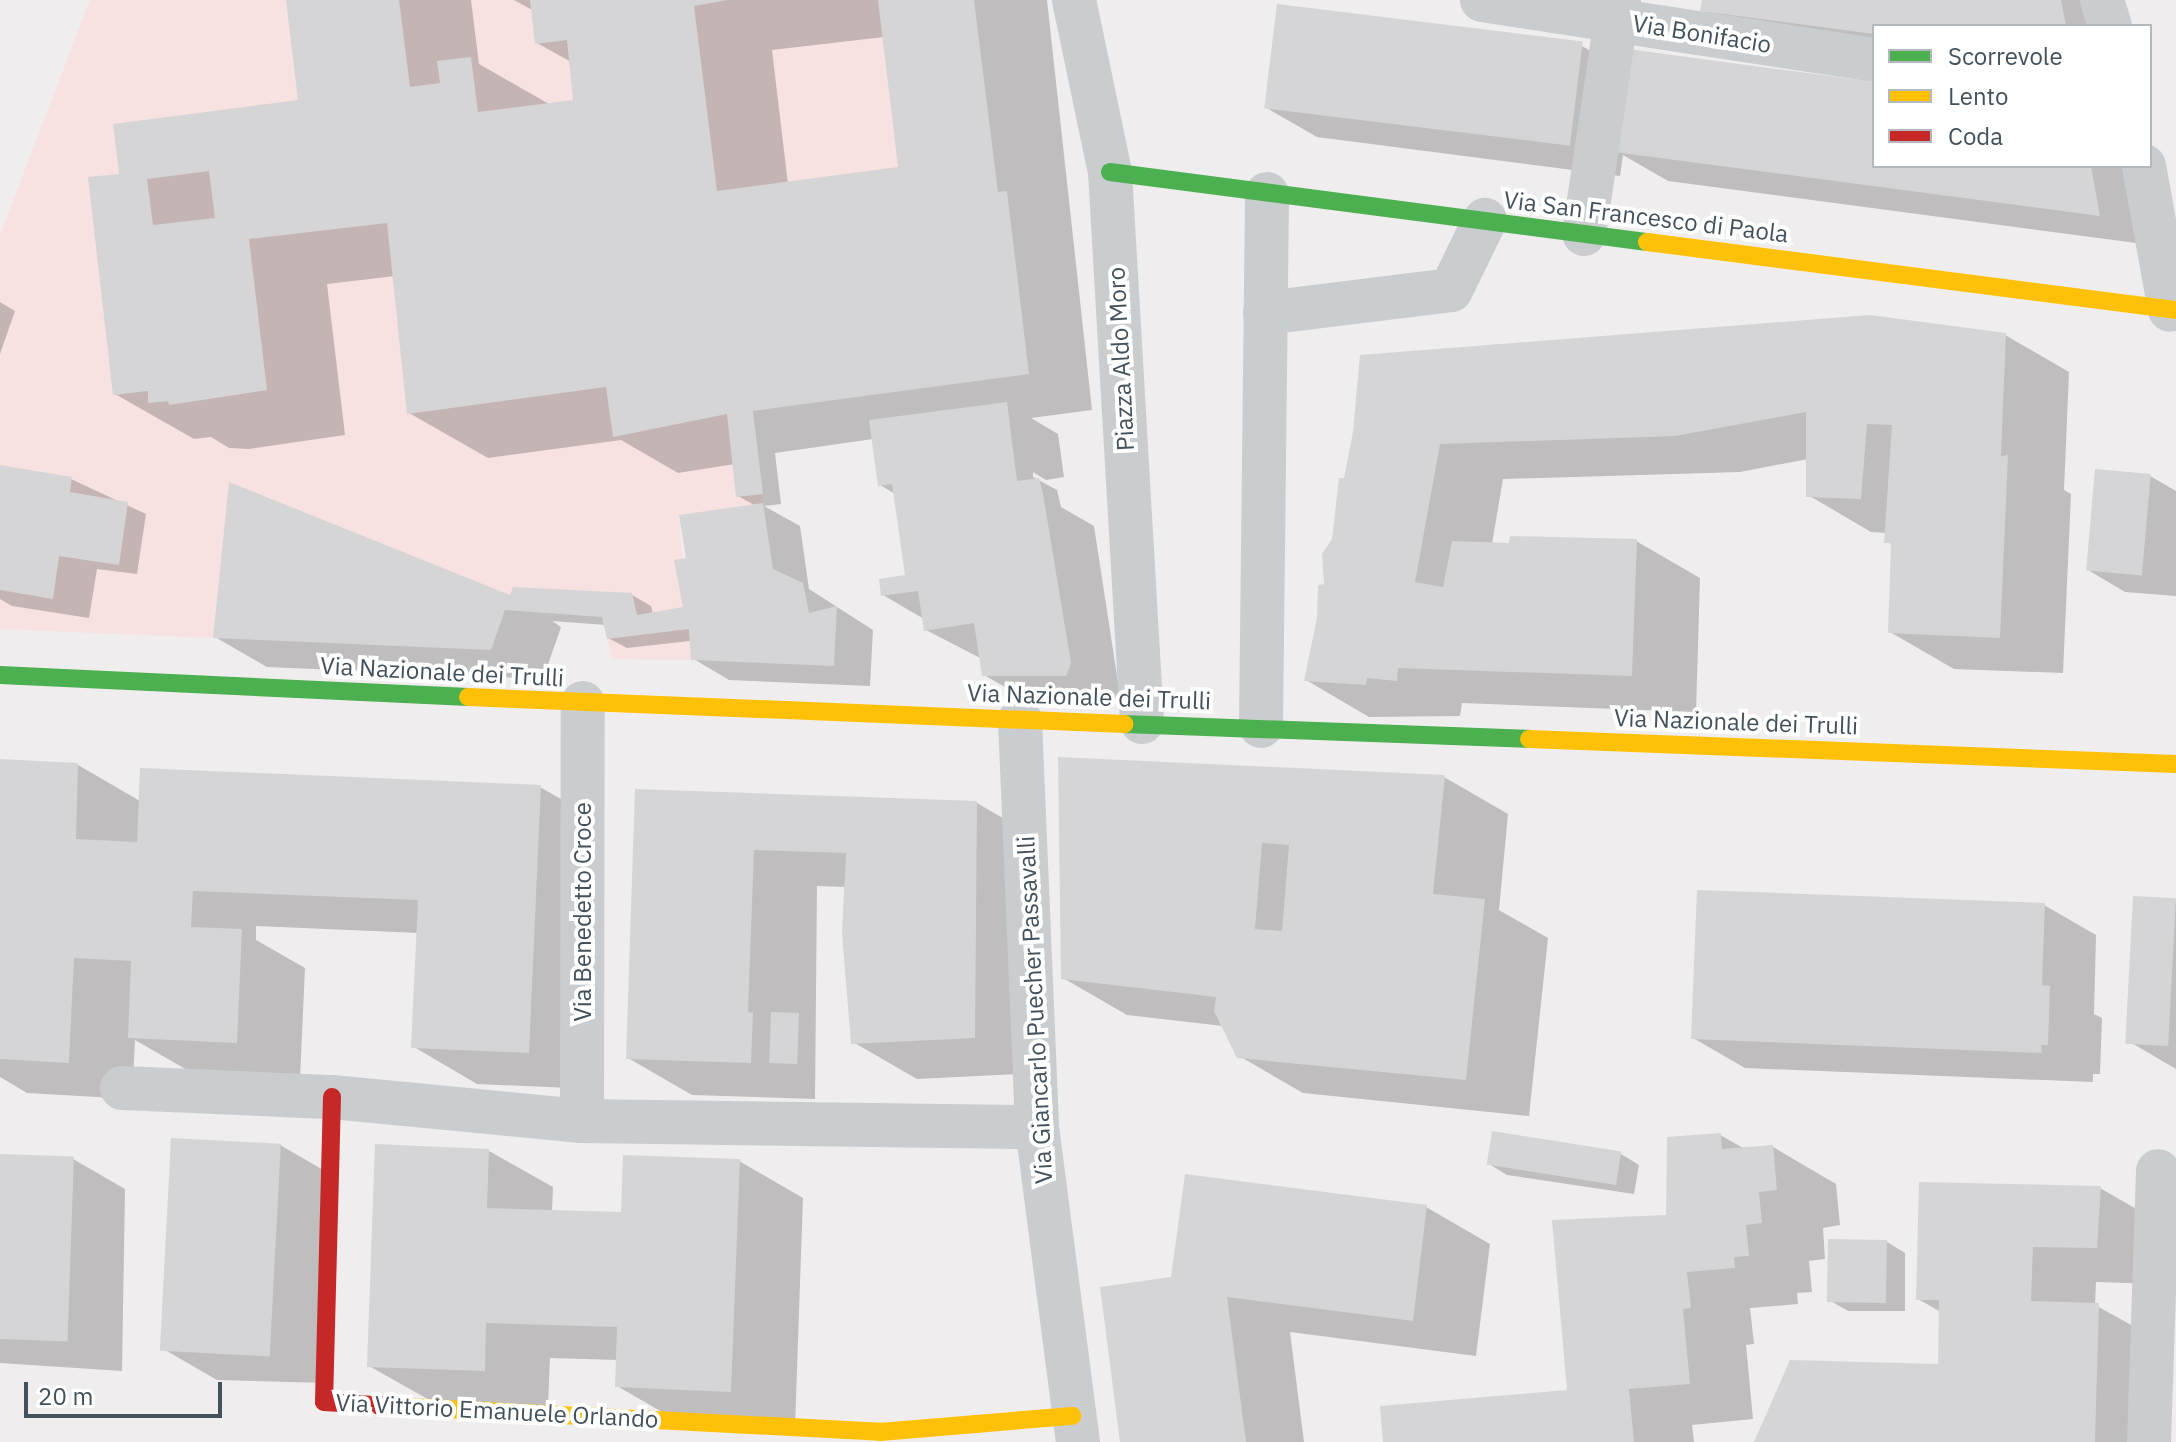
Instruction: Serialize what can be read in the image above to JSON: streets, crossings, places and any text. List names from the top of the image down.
{
  "streets": {
    "street": [
      "Via Bonifacio",
      "Via San Francesco di Paola",
      "Piazza Aldo Moro",
      "Via Nazionale dei Trulli",
      "Via Benedetto Croce",
      "Via Giancarlo Puecher Passavalli",
      "Via Vittorio Emanuele Orlando"
    ]
  },
  "crossings": [
    ["Via San Francesco di Paola", "Piazza Aldo Moro"],
    ["Piazza Aldo Moro", "Via Nazionale dei Trulli"],
    ["Via Nazionale dei Trulli", "Via Benedetto Croce"],
    ["Via Nazionale dei Trulli", "Via Giancarlo Puecher Passavalli"],
    ["Via Giancarlo Puecher Passavalli", "Via Vittorio Emanuele Orlando"]
  ],
  "legend": ["Scorrevole", "Lento", "Coda"],
  "scale_bar": "20 m"
}
